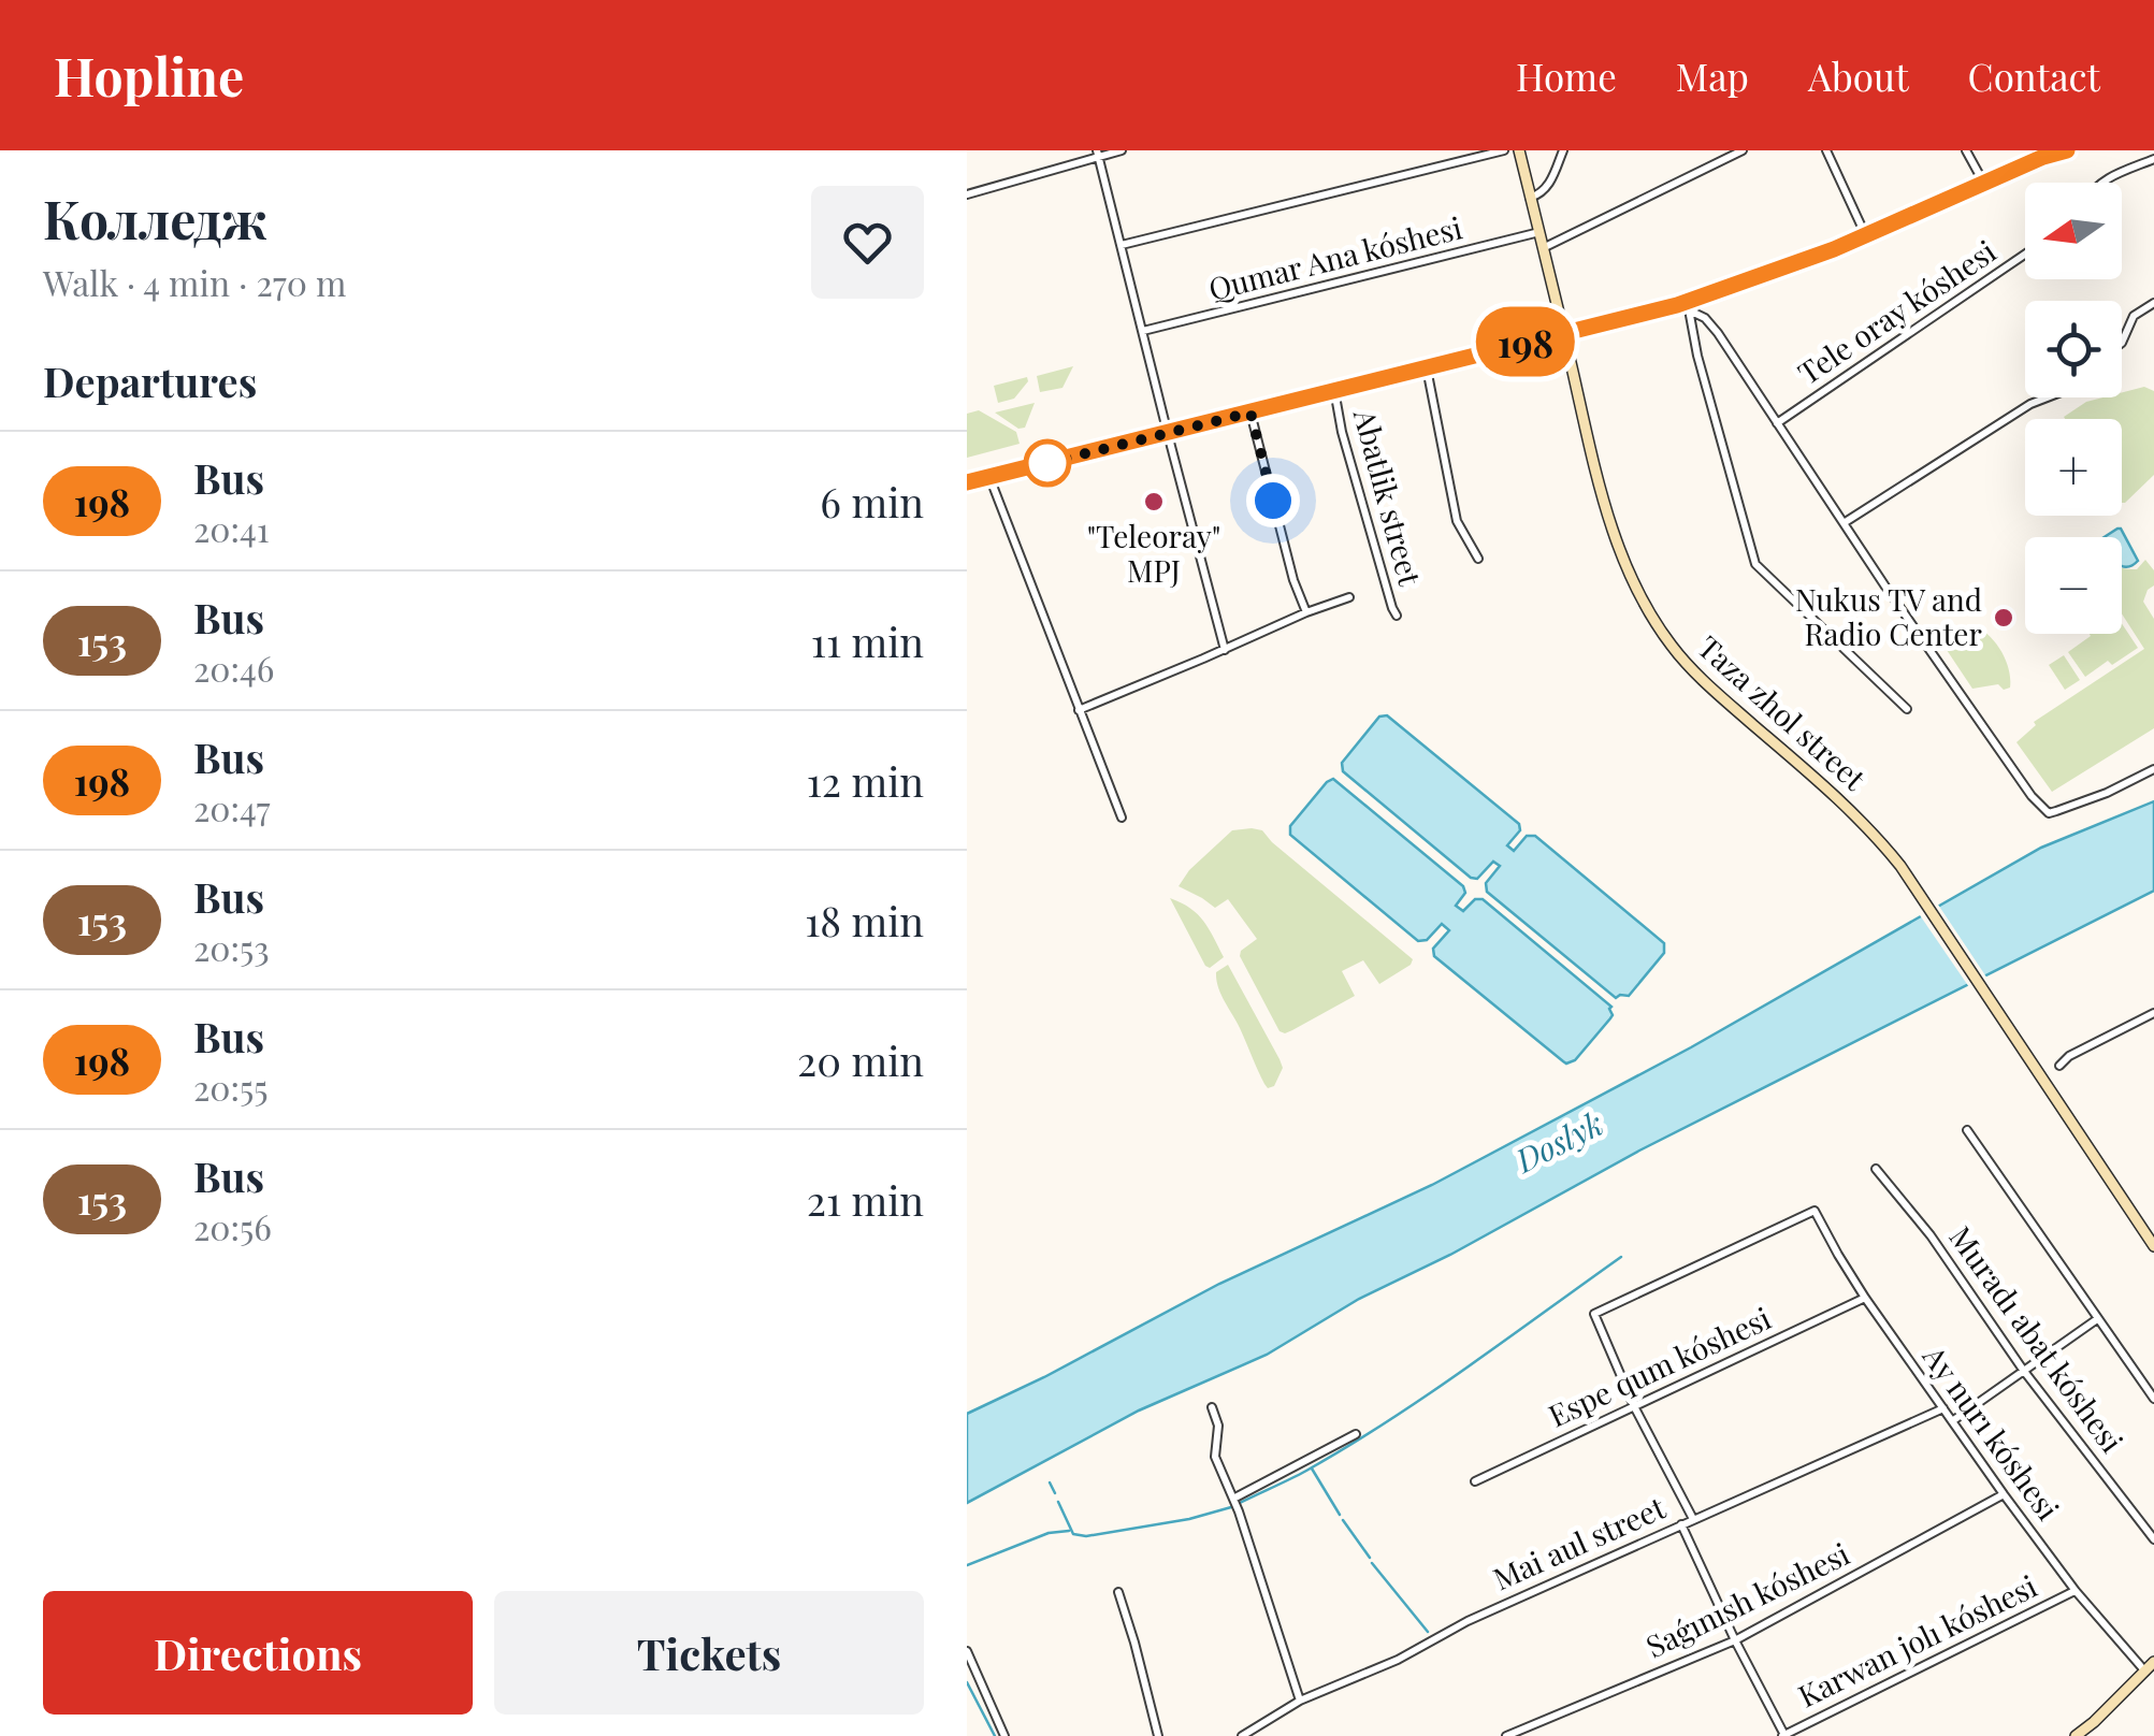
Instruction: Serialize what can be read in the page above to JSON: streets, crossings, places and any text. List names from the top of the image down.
{
  "streets": {
    "main road": ["Taza zhol street"],
    "street": [
      "Qumar Ana kóshesi",
      "Tele oray kóshesi",
      "Abatlik street",
      "Muradı abat kóshesi",
      "Espe qum kóshesi",
      "Ay nurı kóshesi",
      "Mai aul street",
      "Saǵınısh kóshesi",
      "Karwan jolı kóshesi"
    ]
  },
  "crossings": [
    ["Qumar Ana kóshesi", "Taza zhol street"],
    ["Espe qum kóshesi", "Ay nurı kóshesi"],
    ["Ay nurı kóshesi", "Mai aul street"],
    ["Ay nurı kóshesi", "Saǵınısh kóshesi"],
    ["Ay nurı kóshesi", "Karwan jolı kóshesi"]
  ],
  "water": ["Doslyk"],
  "places": ["\"Teleoray\" MPJ", "Nukus TV and Radio Center"],
  "lines": ["bus line 198"],
  "north": "left",
  "page": {
    "header": "Hopline",
    "nav": [
      "Home",
      "Map",
      "About",
      "Contact"
    ],
    "heading": [
      ["Колледж", "Walk · 4 min · 270 m"],
      "Departures"
    ],
    "on_map": "198",
    "map_buttons": ["+", "−"],
    "list": [
      {
        "mark": "198",
        "name": "Bus",
        "note": "20:41",
        "value": "6 min"
      },
      {
        "mark": "153",
        "name": "Bus",
        "note": "20:46",
        "value": "11 min"
      },
      {
        "mark": "198",
        "name": "Bus",
        "note": "20:47",
        "value": "12 min"
      },
      {
        "mark": "153",
        "name": "Bus",
        "note": "20:53",
        "value": "18 min"
      },
      {
        "mark": "198",
        "name": "Bus",
        "note": "20:55",
        "value": "20 min"
      },
      {
        "mark": "153",
        "name": "Bus",
        "note": "20:56",
        "value": "21 min"
      }
    ],
    "buttons": ["Directions", "Tickets"]
  }
}
